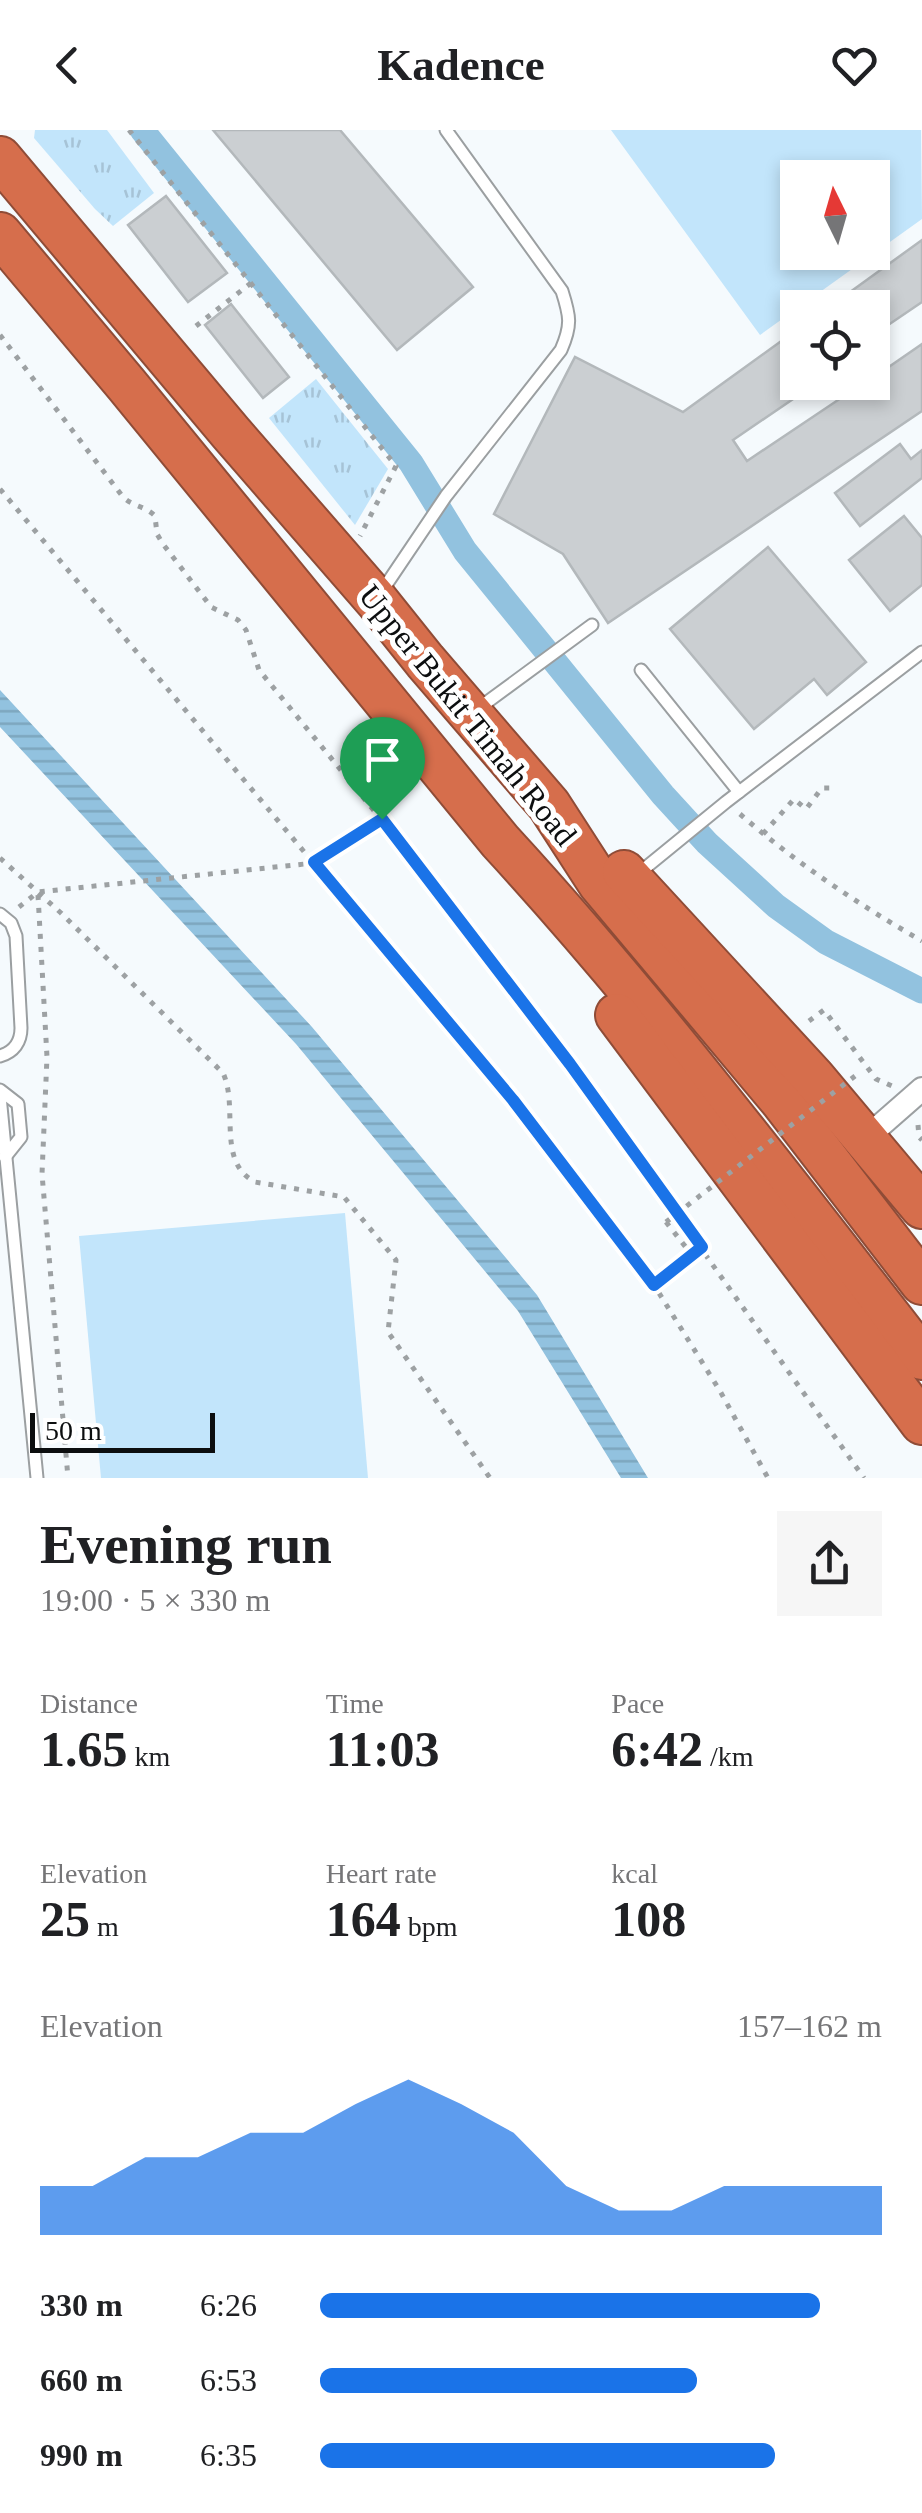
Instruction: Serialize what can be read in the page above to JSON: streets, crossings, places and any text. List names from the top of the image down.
{
  "streets": {
    "highway": ["Upper Bukit Timah Road"]
  },
  "scale_bar": "50 m",
  "north": "top",
  "page": {
    "header": "Kadence",
    "scale": "50 m",
    "heading": ["Evening run", "19:00 · 5 × 330 m"],
    "stats": [
      ["Distance", "1.65 km"],
      ["Time", "11:03"],
      ["Pace", "6:42 /km"],
      ["Elevation", "25 m"],
      ["Heart rate", "164 bpm"],
      ["kcal", "108"]
    ],
    "chart": ["Elevation", "157–162 m"],
    "list": [
      {
        "name": "330 m",
        "note": "6:26"
      },
      {
        "name": "660 m",
        "note": "6:53"
      },
      {
        "name": "990 m",
        "note": "6:35"
      }
    ]
  }
}
